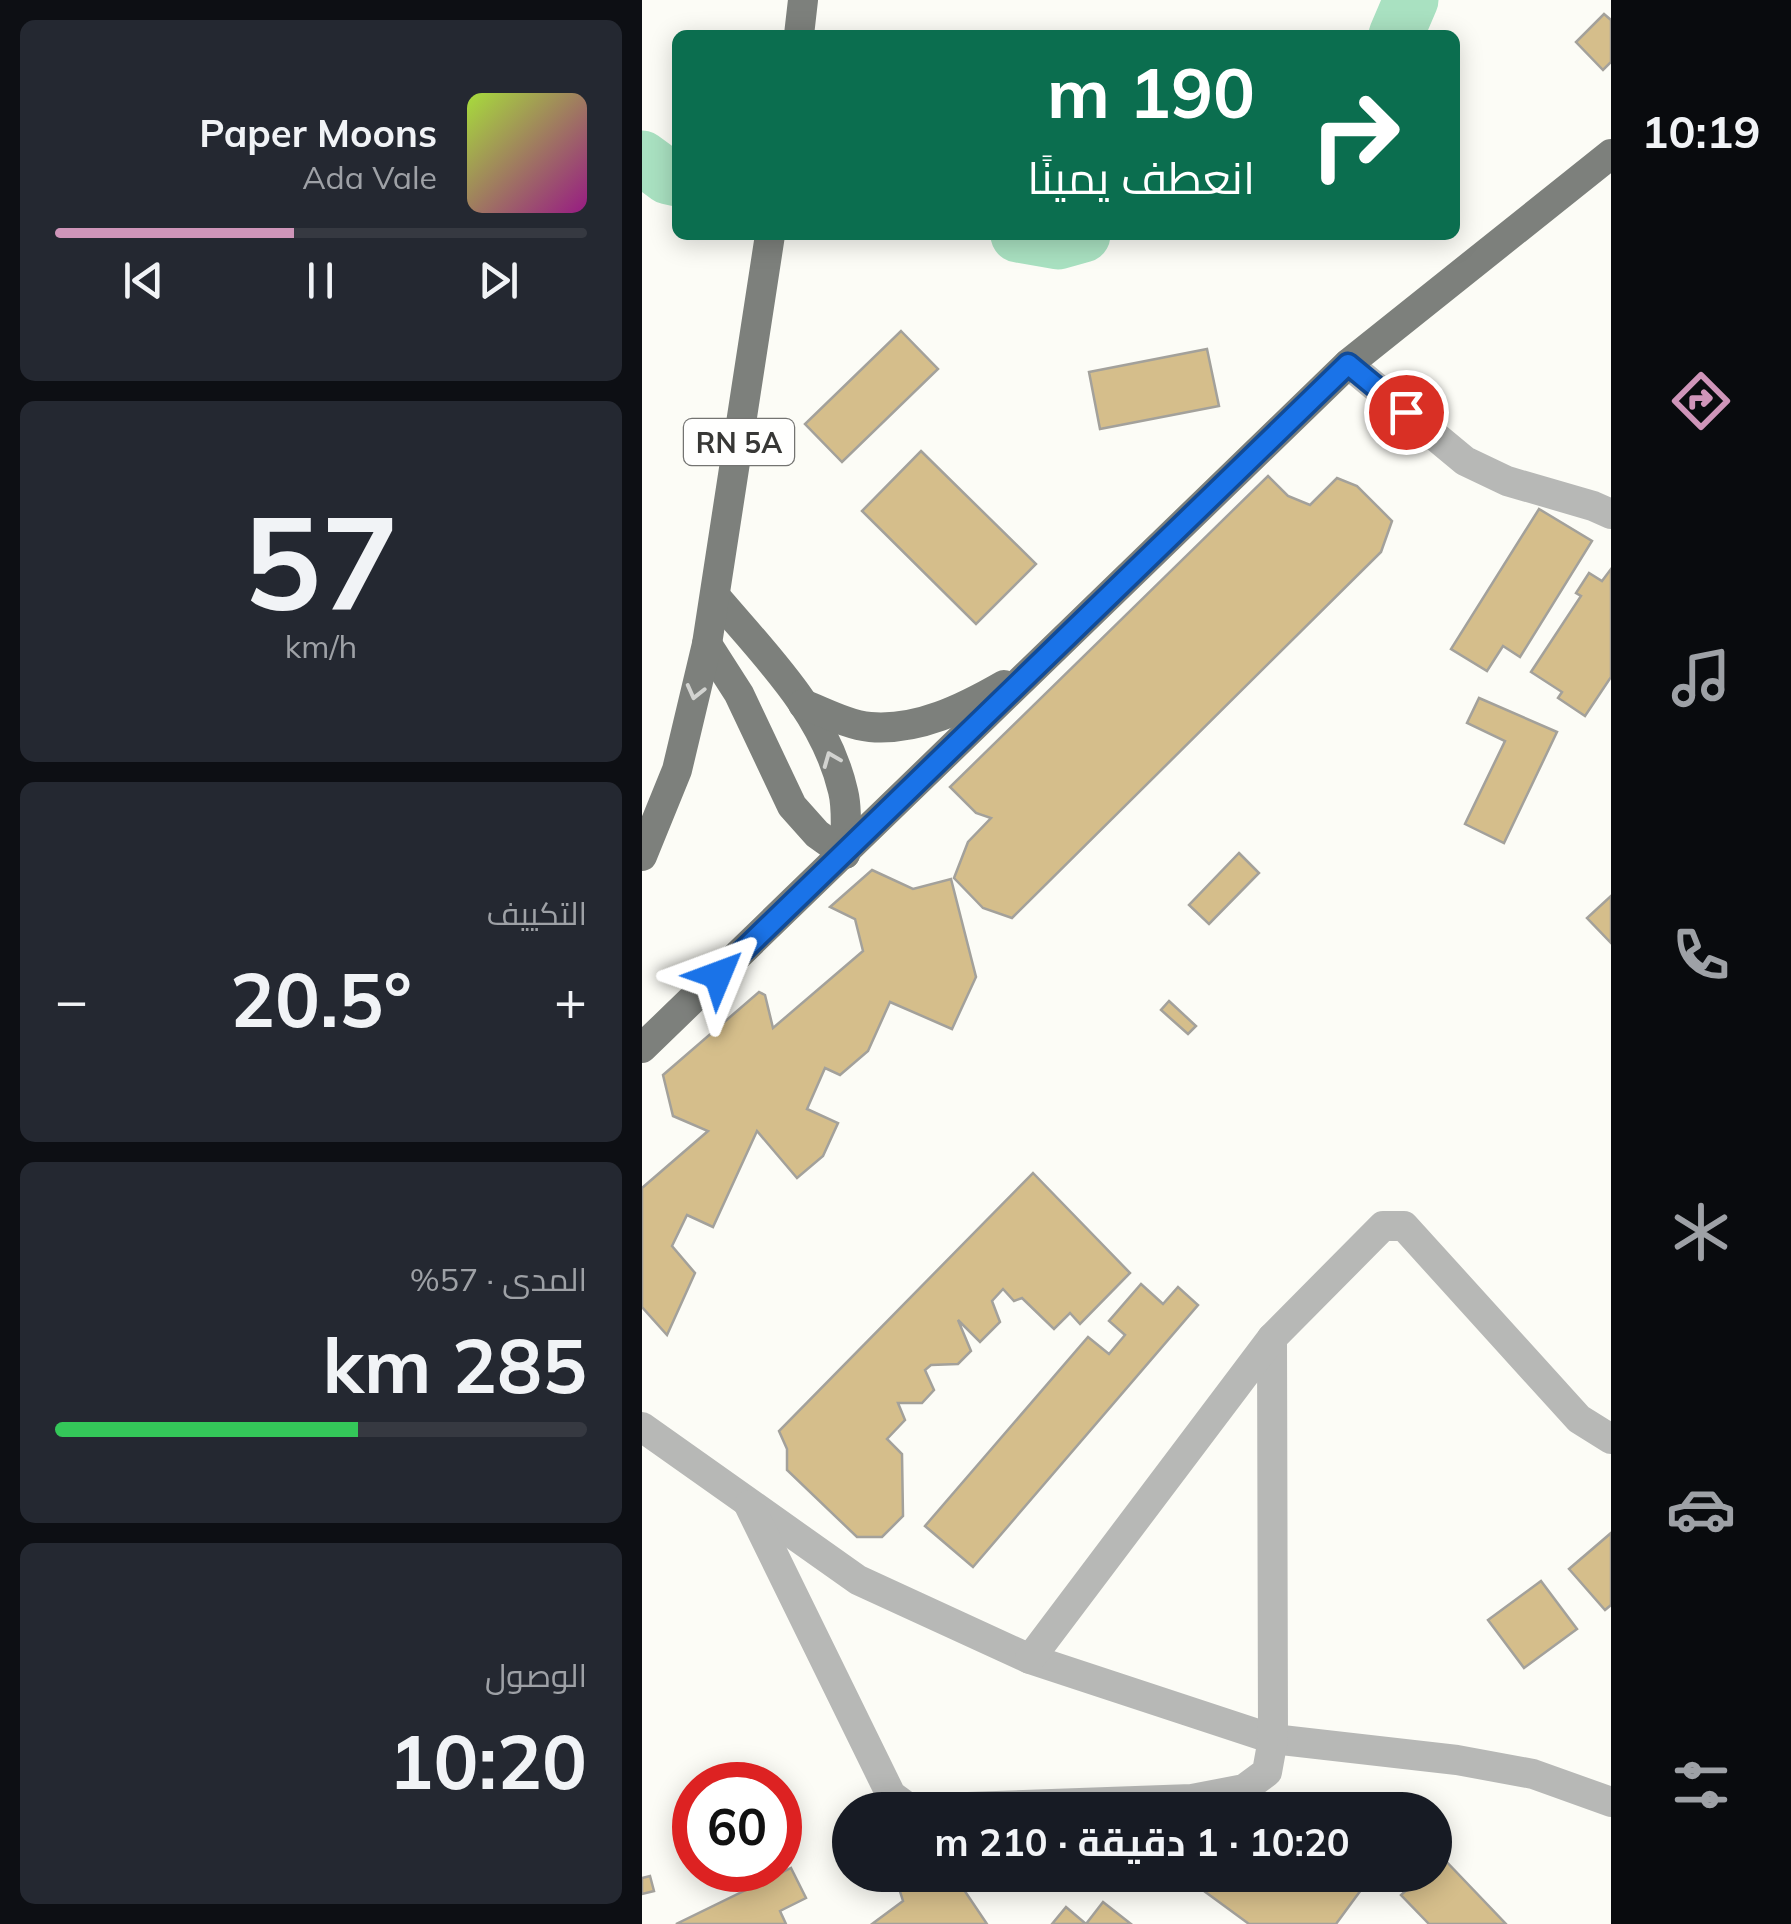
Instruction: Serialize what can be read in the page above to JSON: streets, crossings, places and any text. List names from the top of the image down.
{
  "streets": {
    "main road": ["RN 5A"]
  },
  "page": {
    "tabs": "10:19",
    "turn": ["190 m", "انعطف يمينًا"],
    "song": ["Paper Moons", "Ada Vale"],
    "tile": [
      ["57", "km/h"],
      "التكييف",
      ["المدى · 57%", "285 km"],
      ["الوصول", "10:20"]
    ],
    "heat": ["−", "20.5°", "+"],
    "limit": "60",
    "trip": "10:20 · 1 دقيقة · 210 m"
  }
}
